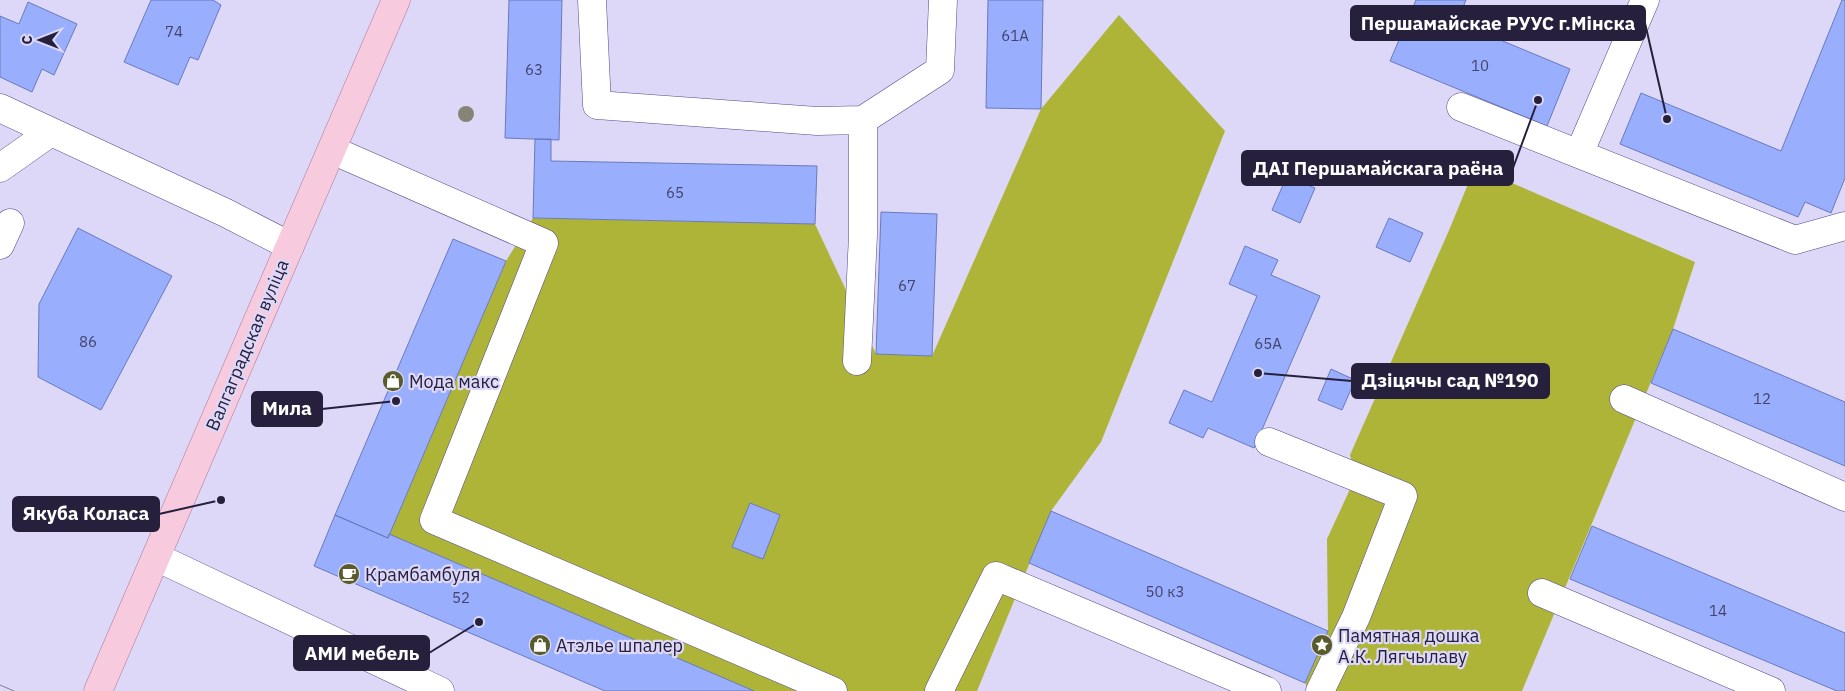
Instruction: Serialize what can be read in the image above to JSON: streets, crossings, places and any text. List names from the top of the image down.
{
  "streets": {
    "main road": ["Валгаградская вуліца"]
  },
  "places": {
    "other": [
      "ДАІ Першамайскага раёна",
      "Першамайскае РУУС г.Мінска",
      "Дзіцячы сад №190",
      "Мила",
      "Якуба Коласа",
      "АМИ мебель"
    ],
    "shop": ["Мода макс", "Атэлье шпалер"],
    "cafe": ["Крамбамбуля"],
    "place": ["Памятная дошка А.К. Лягчылаву"]
  },
  "house_numbers": [
    "74",
    "61А",
    "10",
    "63",
    "65",
    "67",
    "86",
    "65А",
    "12",
    "50 к3",
    "52",
    "14"
  ],
  "north": "left"
}
